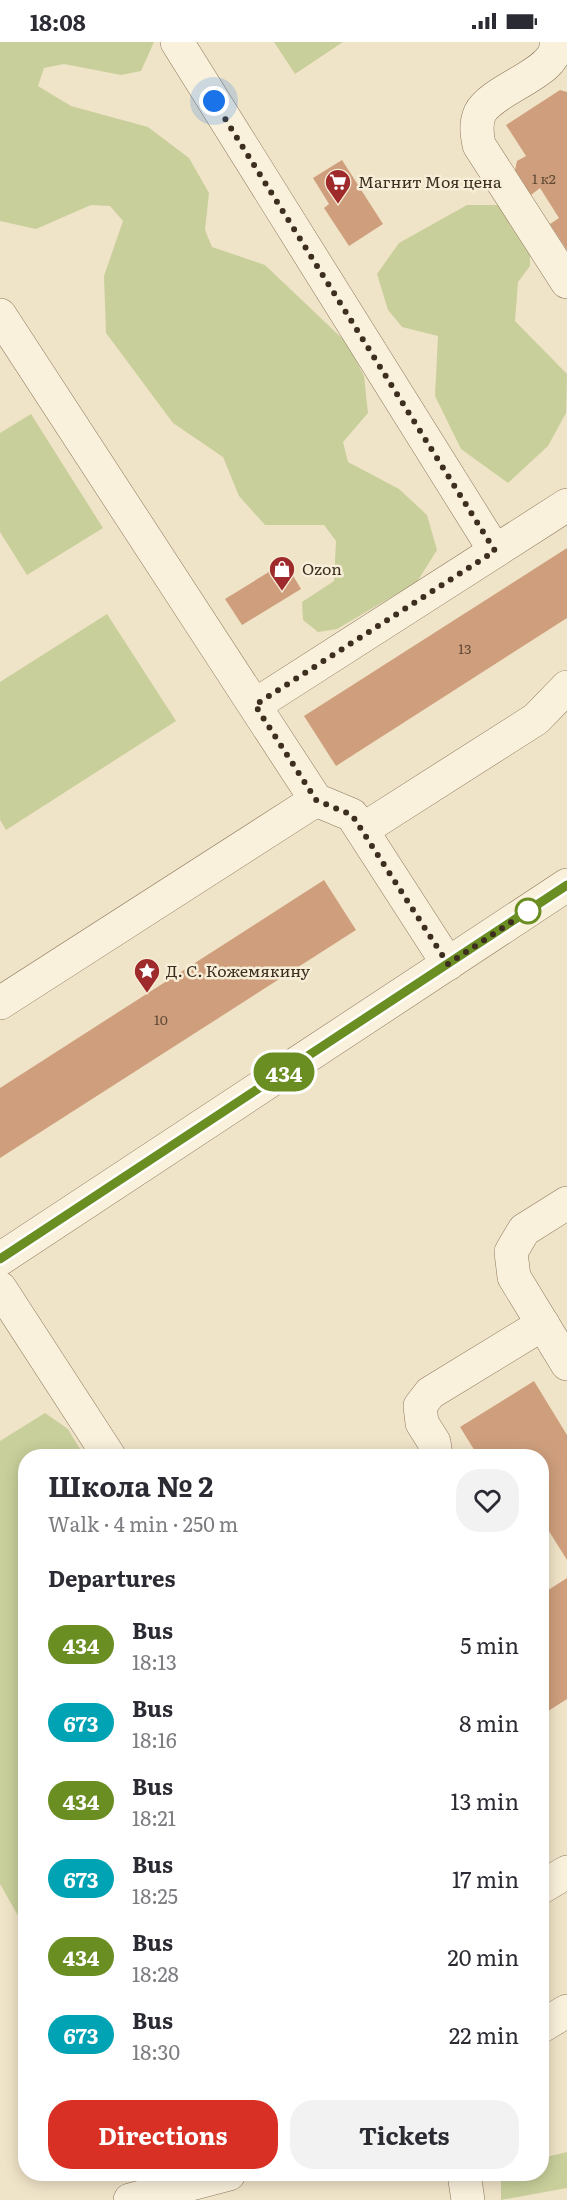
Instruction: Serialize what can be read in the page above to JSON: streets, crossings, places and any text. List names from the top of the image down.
{
  "places": {
    "supermarket": ["Магнит Моя цена"],
    "shop": ["Ozon"],
    "place": ["Д. С. Кожемякину"]
  },
  "lines": ["bus line 434"],
  "house_numbers": ["1 к2", "13", "10"],
  "page": {
    "status": "18:08",
    "on_map": "434",
    "heading": [
      ["Школа № 2", "Walk · 4 min · 250 m"],
      "Departures"
    ],
    "list": [
      {
        "mark": "434",
        "name": "Bus",
        "note": "18:13",
        "value": "5 min"
      },
      {
        "mark": "673",
        "name": "Bus",
        "note": "18:16",
        "value": "8 min"
      },
      {
        "mark": "434",
        "name": "Bus",
        "note": "18:21",
        "value": "13 min"
      },
      {
        "mark": "673",
        "name": "Bus",
        "note": "18:25",
        "value": "17 min"
      },
      {
        "mark": "434",
        "name": "Bus",
        "note": "18:28",
        "value": "20 min"
      },
      {
        "mark": "673",
        "name": "Bus",
        "note": "18:30",
        "value": "22 min"
      }
    ],
    "buttons": ["Directions", "Tickets"]
  }
}
